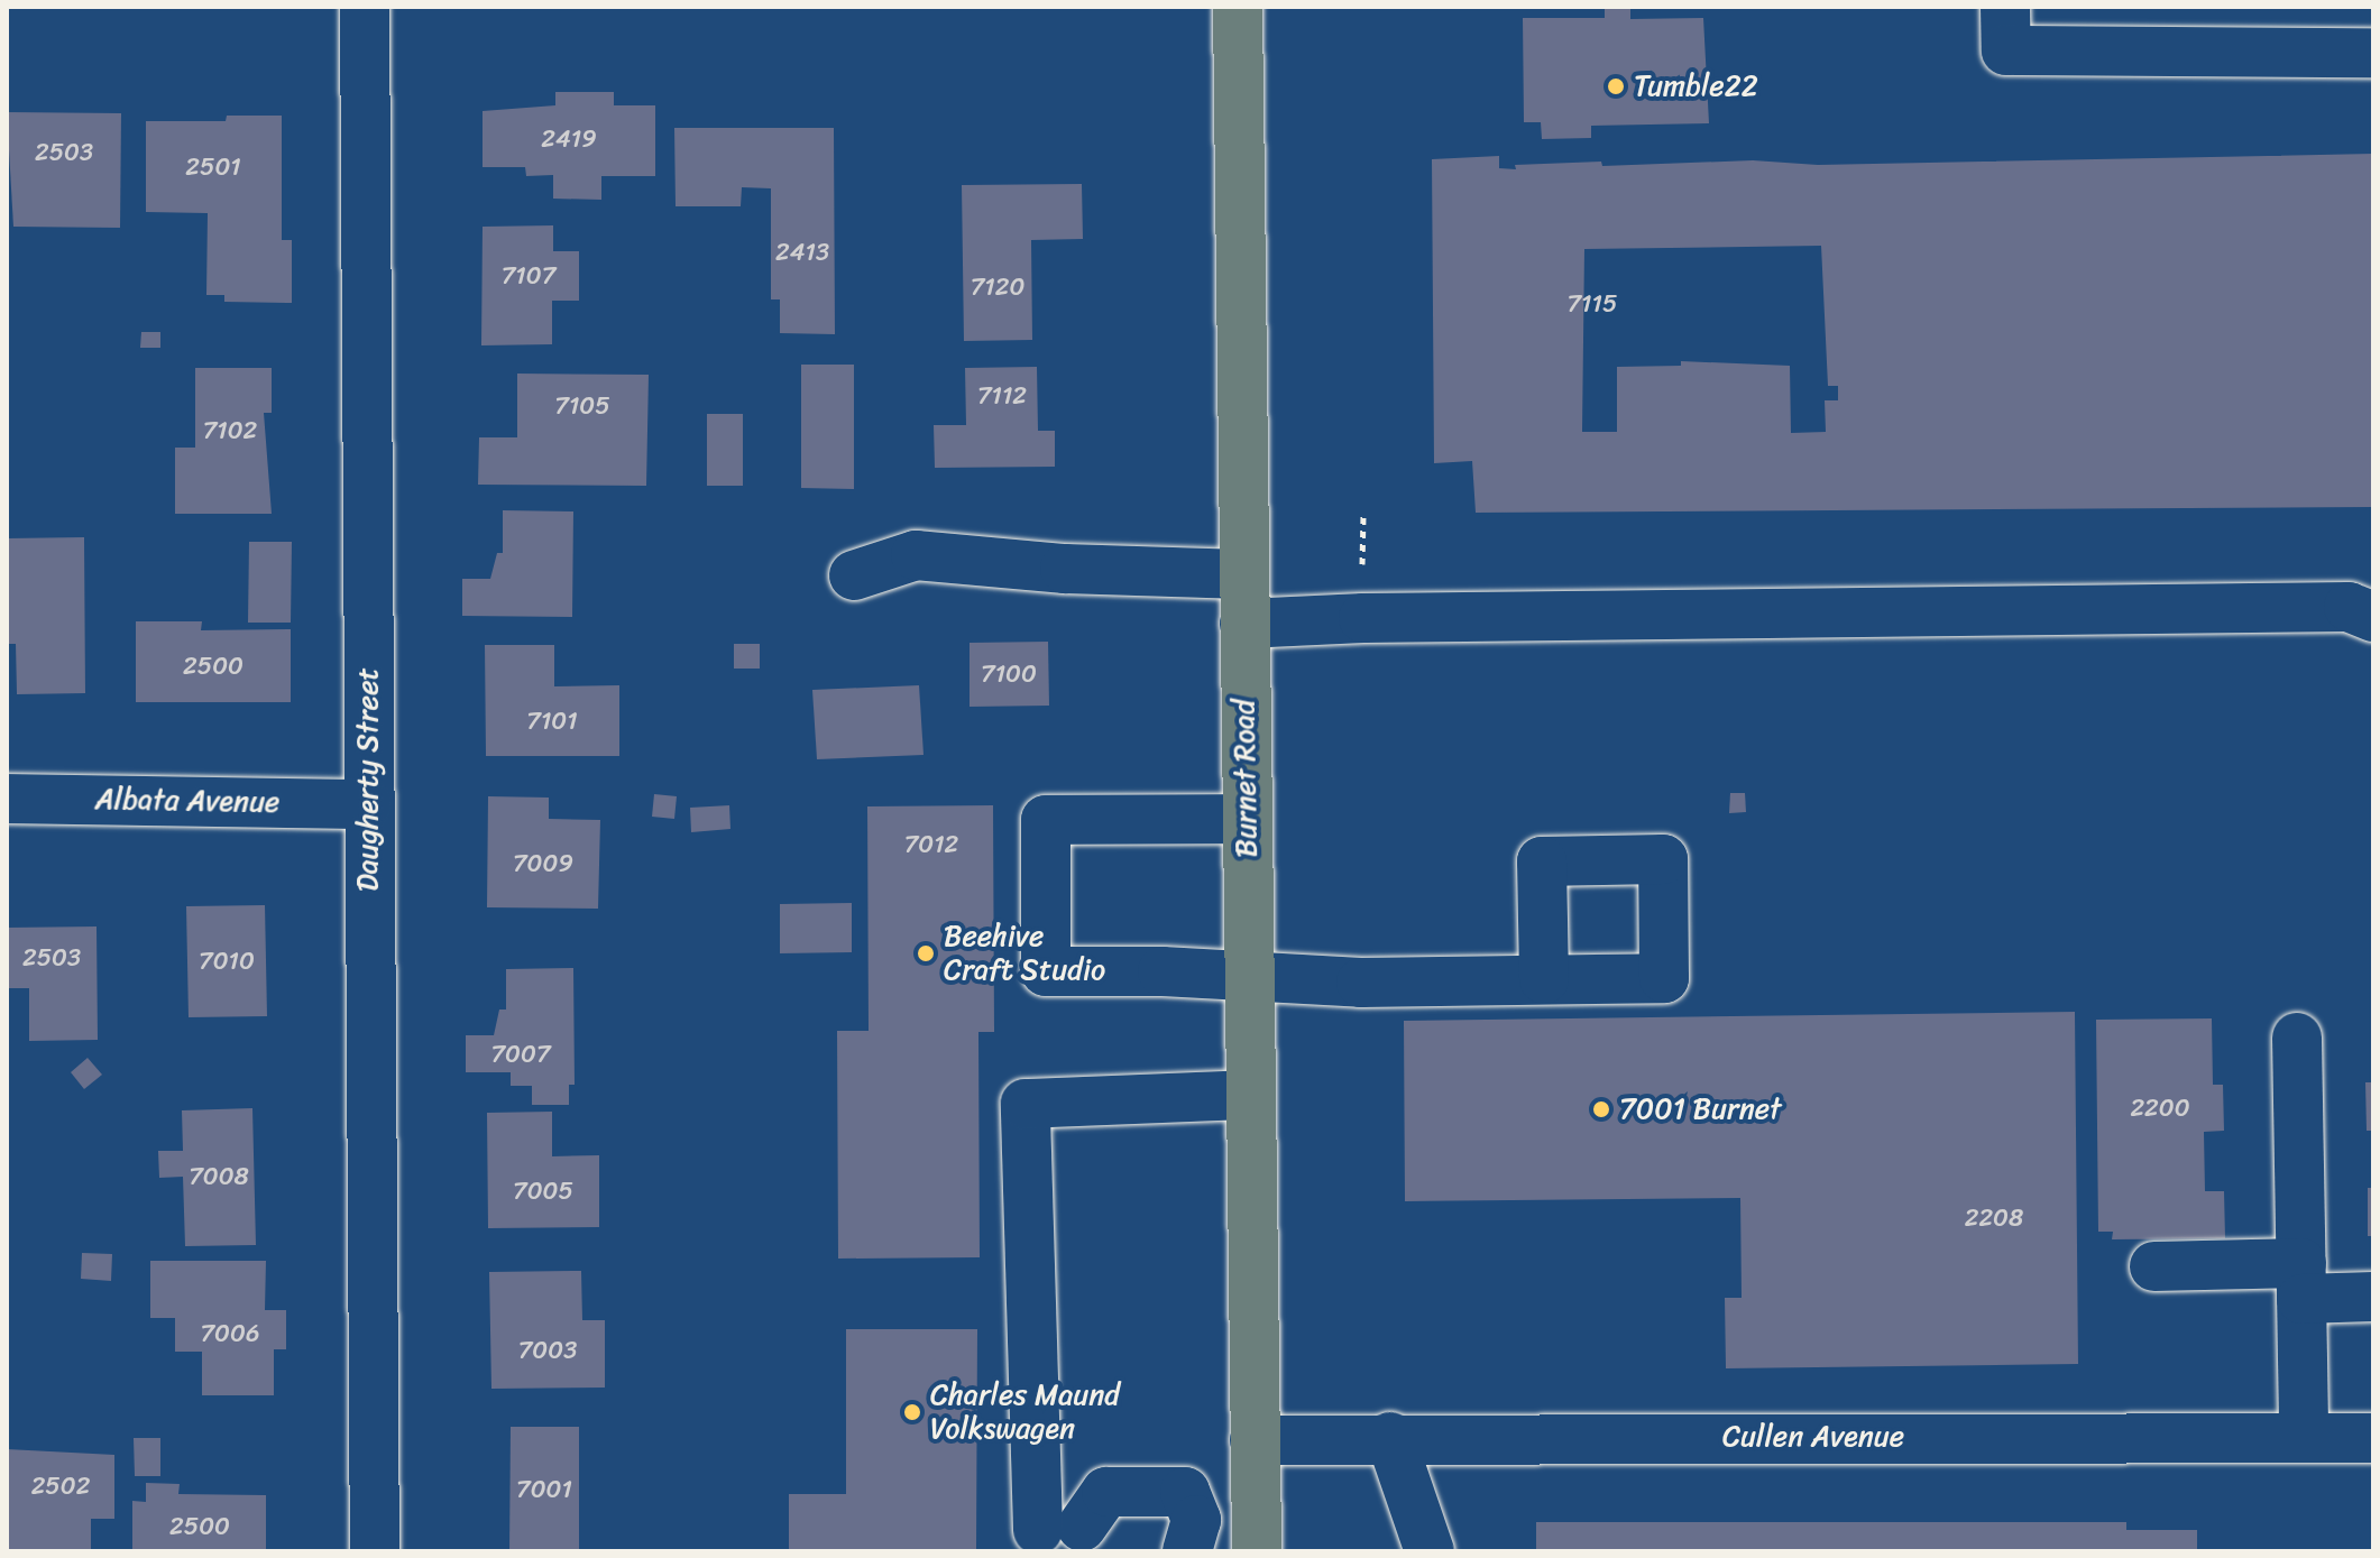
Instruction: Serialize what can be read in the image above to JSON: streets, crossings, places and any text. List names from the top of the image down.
{
  "streets": {
    "main road": ["Burnet Road"],
    "street": ["Daugherty Street", "Albata Avenue", "Cullen Avenue"]
  },
  "crossings": [
    ["Burnet Road", "Cullen Avenue"],
    ["Daugherty Street", "Albata Avenue"]
  ],
  "places": [
    "Tumble22",
    "Beehive Craft Studio",
    "7001 Burnet",
    "Charles Maund Volkswagen"
  ],
  "house_numbers": [
    "2419",
    "2503",
    "2501",
    "2413",
    "7107",
    "7120",
    "7115",
    "7112",
    "7105",
    "7102",
    "2500",
    "7100",
    "7101",
    "7012",
    "7009",
    "2503",
    "7010",
    "7007",
    "2200",
    "7008",
    "7005",
    "2208",
    "7006",
    "7003",
    "2502",
    "7001",
    "2500"
  ]
}
